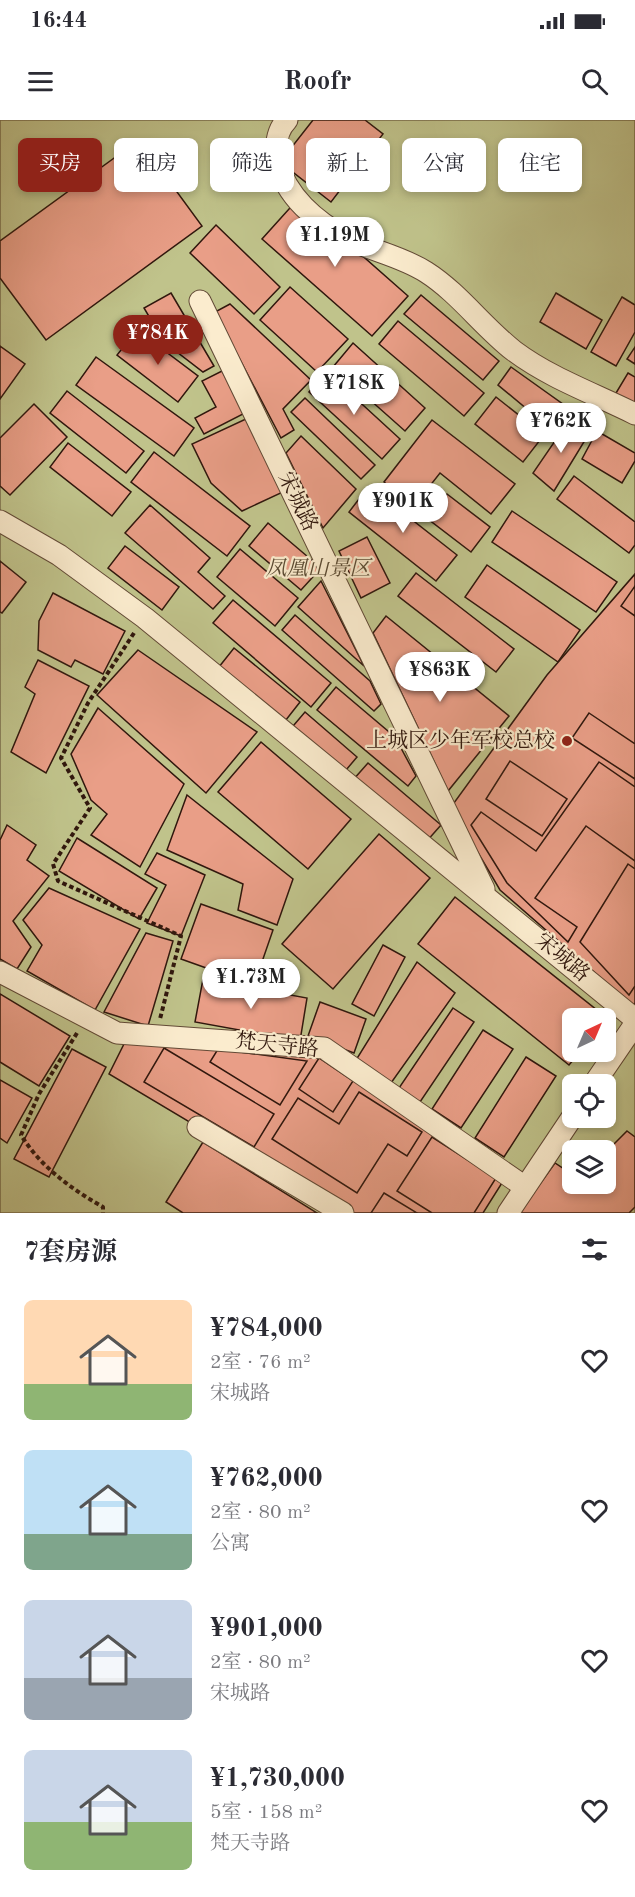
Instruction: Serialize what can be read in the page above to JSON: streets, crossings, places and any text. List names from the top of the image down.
{
  "streets": {
    "street": ["宋城路", "梵天寺路"]
  },
  "parks": ["凤凰山景区"],
  "places": ["上城区少年军校总校"],
  "north": "top right",
  "page": {
    "status": "16:44",
    "header": "Roofr",
    "chip": [
      "买房",
      "租房",
      "筛选",
      "新上",
      "公寓",
      "住宅"
    ],
    "price": [
      "¥1.19M",
      "¥784K",
      "¥718K",
      "¥762K",
      "¥901K",
      "¥863K",
      "¥1.73M"
    ],
    "heading": "7套房源",
    "list": [
      {
        "name": "¥784,000",
        "note": "2室 · 76 m² · 宋城路"
      },
      {
        "name": "¥762,000",
        "note": "2室 · 80 m² · 公寓"
      },
      {
        "name": "¥901,000",
        "note": "2室 · 80 m² · 宋城路"
      },
      {
        "name": "¥1,730,000",
        "note": "5室 · 158 m² · 梵天寺路"
      }
    ]
  }
}
